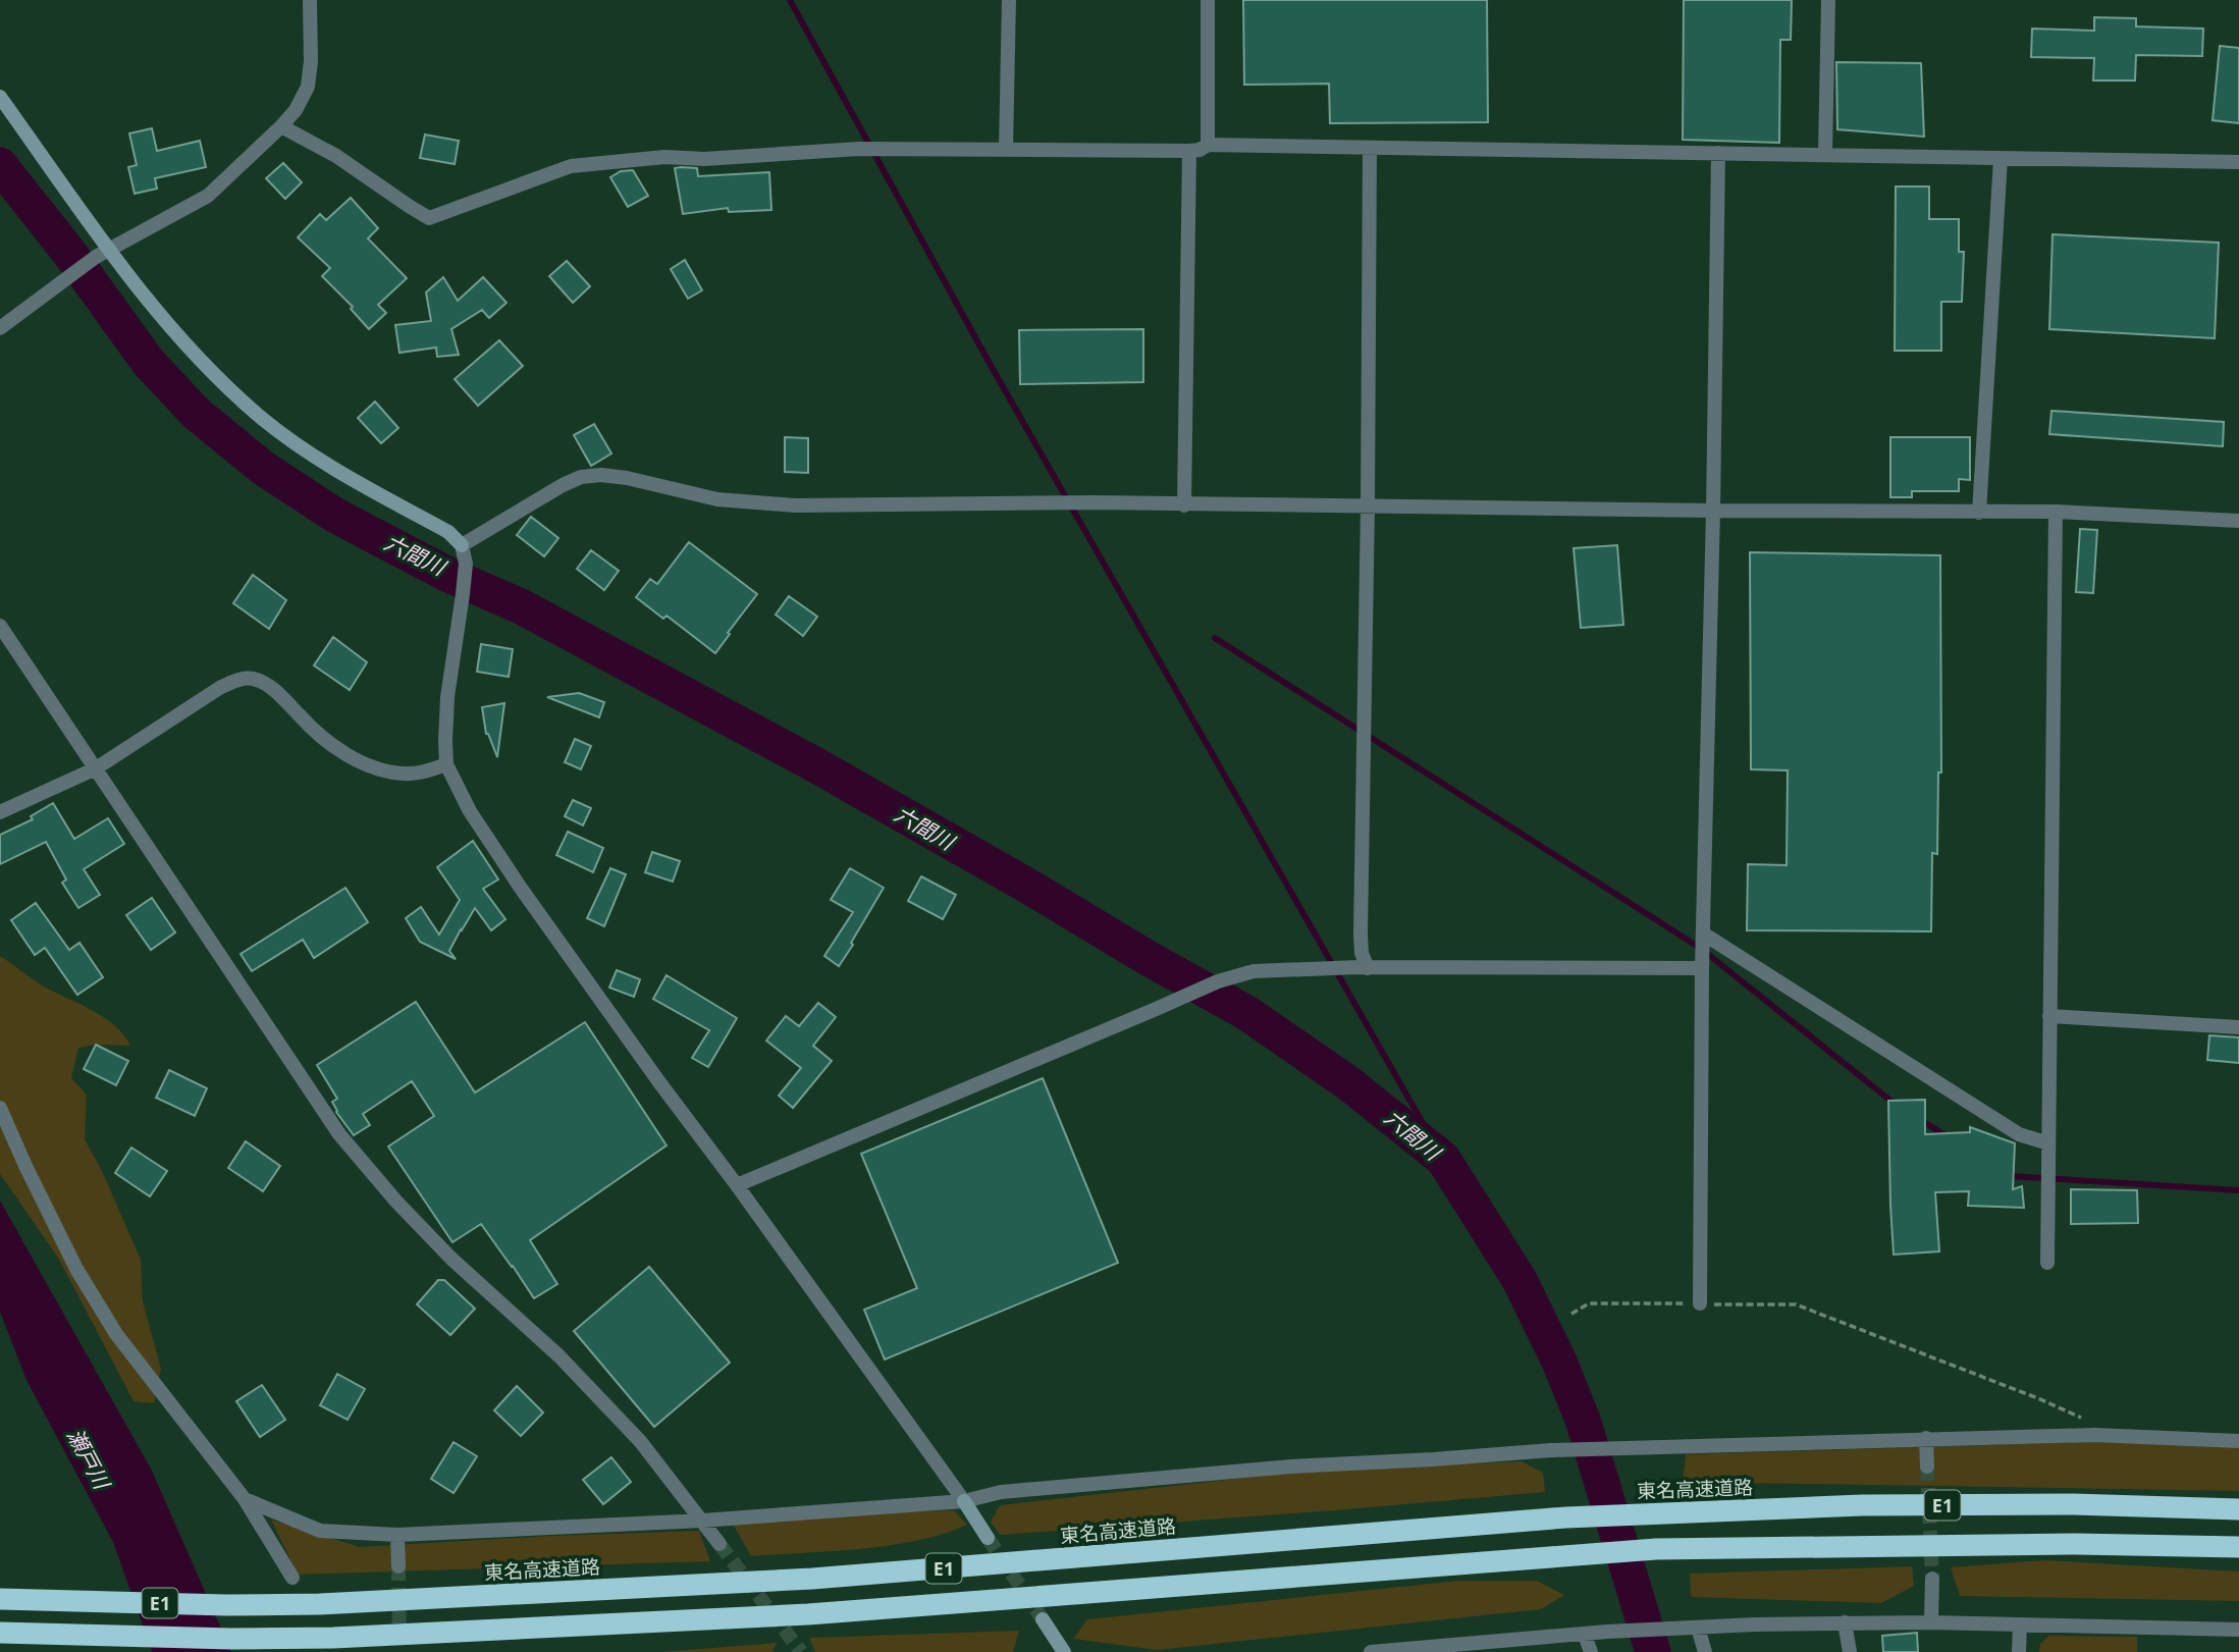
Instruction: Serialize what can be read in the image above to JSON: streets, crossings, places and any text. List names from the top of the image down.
{
  "streets": {
    "highway": ["東名高速道路", "E1"]
  },
  "water": ["六間川", "瀬戸川"]
}
